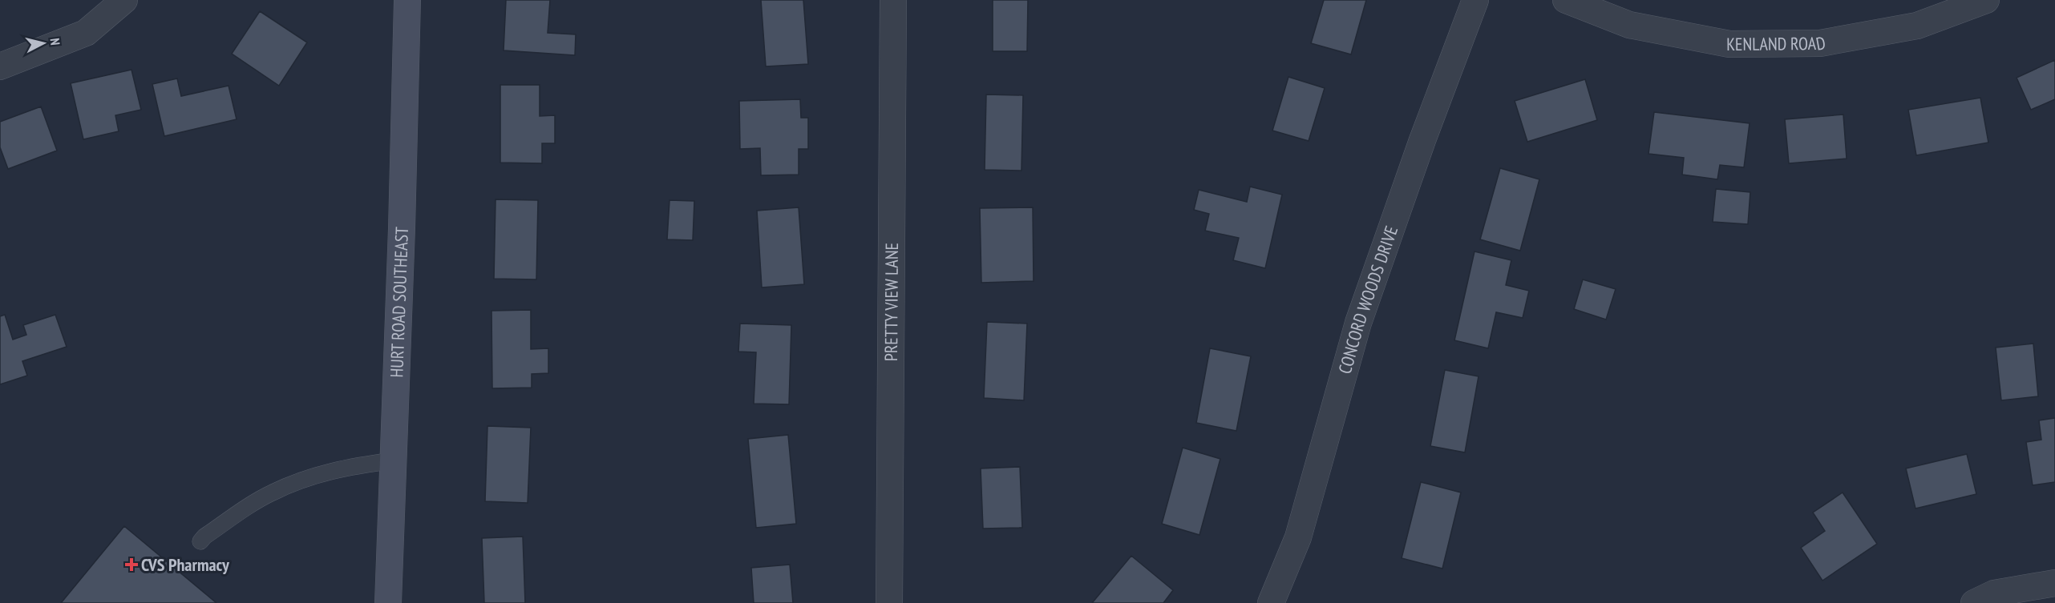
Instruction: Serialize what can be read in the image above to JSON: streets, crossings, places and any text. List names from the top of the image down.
{
  "streets": {
    "street": [
      "KENLAND ROAD",
      "CONCORD WOODS DRIVE",
      "PRETTY VIEW LANE",
      "HURT ROAD SOUTHEAST"
    ]
  },
  "places": {
    "health": ["CVS Pharmacy"]
  },
  "north": "right"
}
